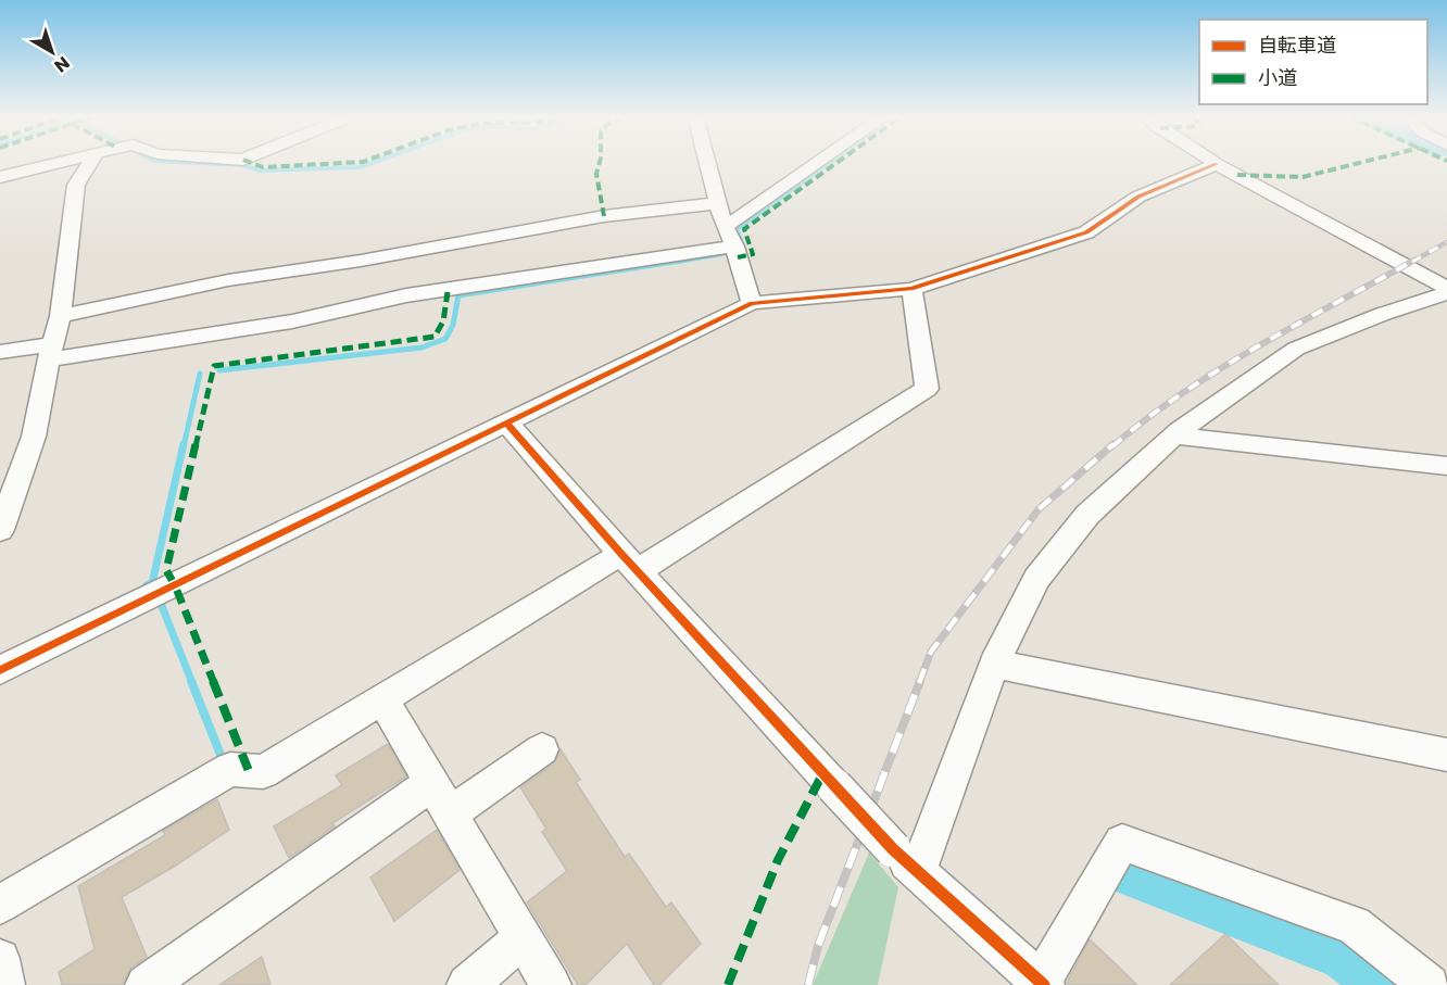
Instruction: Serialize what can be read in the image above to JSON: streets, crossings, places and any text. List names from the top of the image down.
{
  "legend": ["自転車道", "小道"],
  "north": "bottom right"
}
